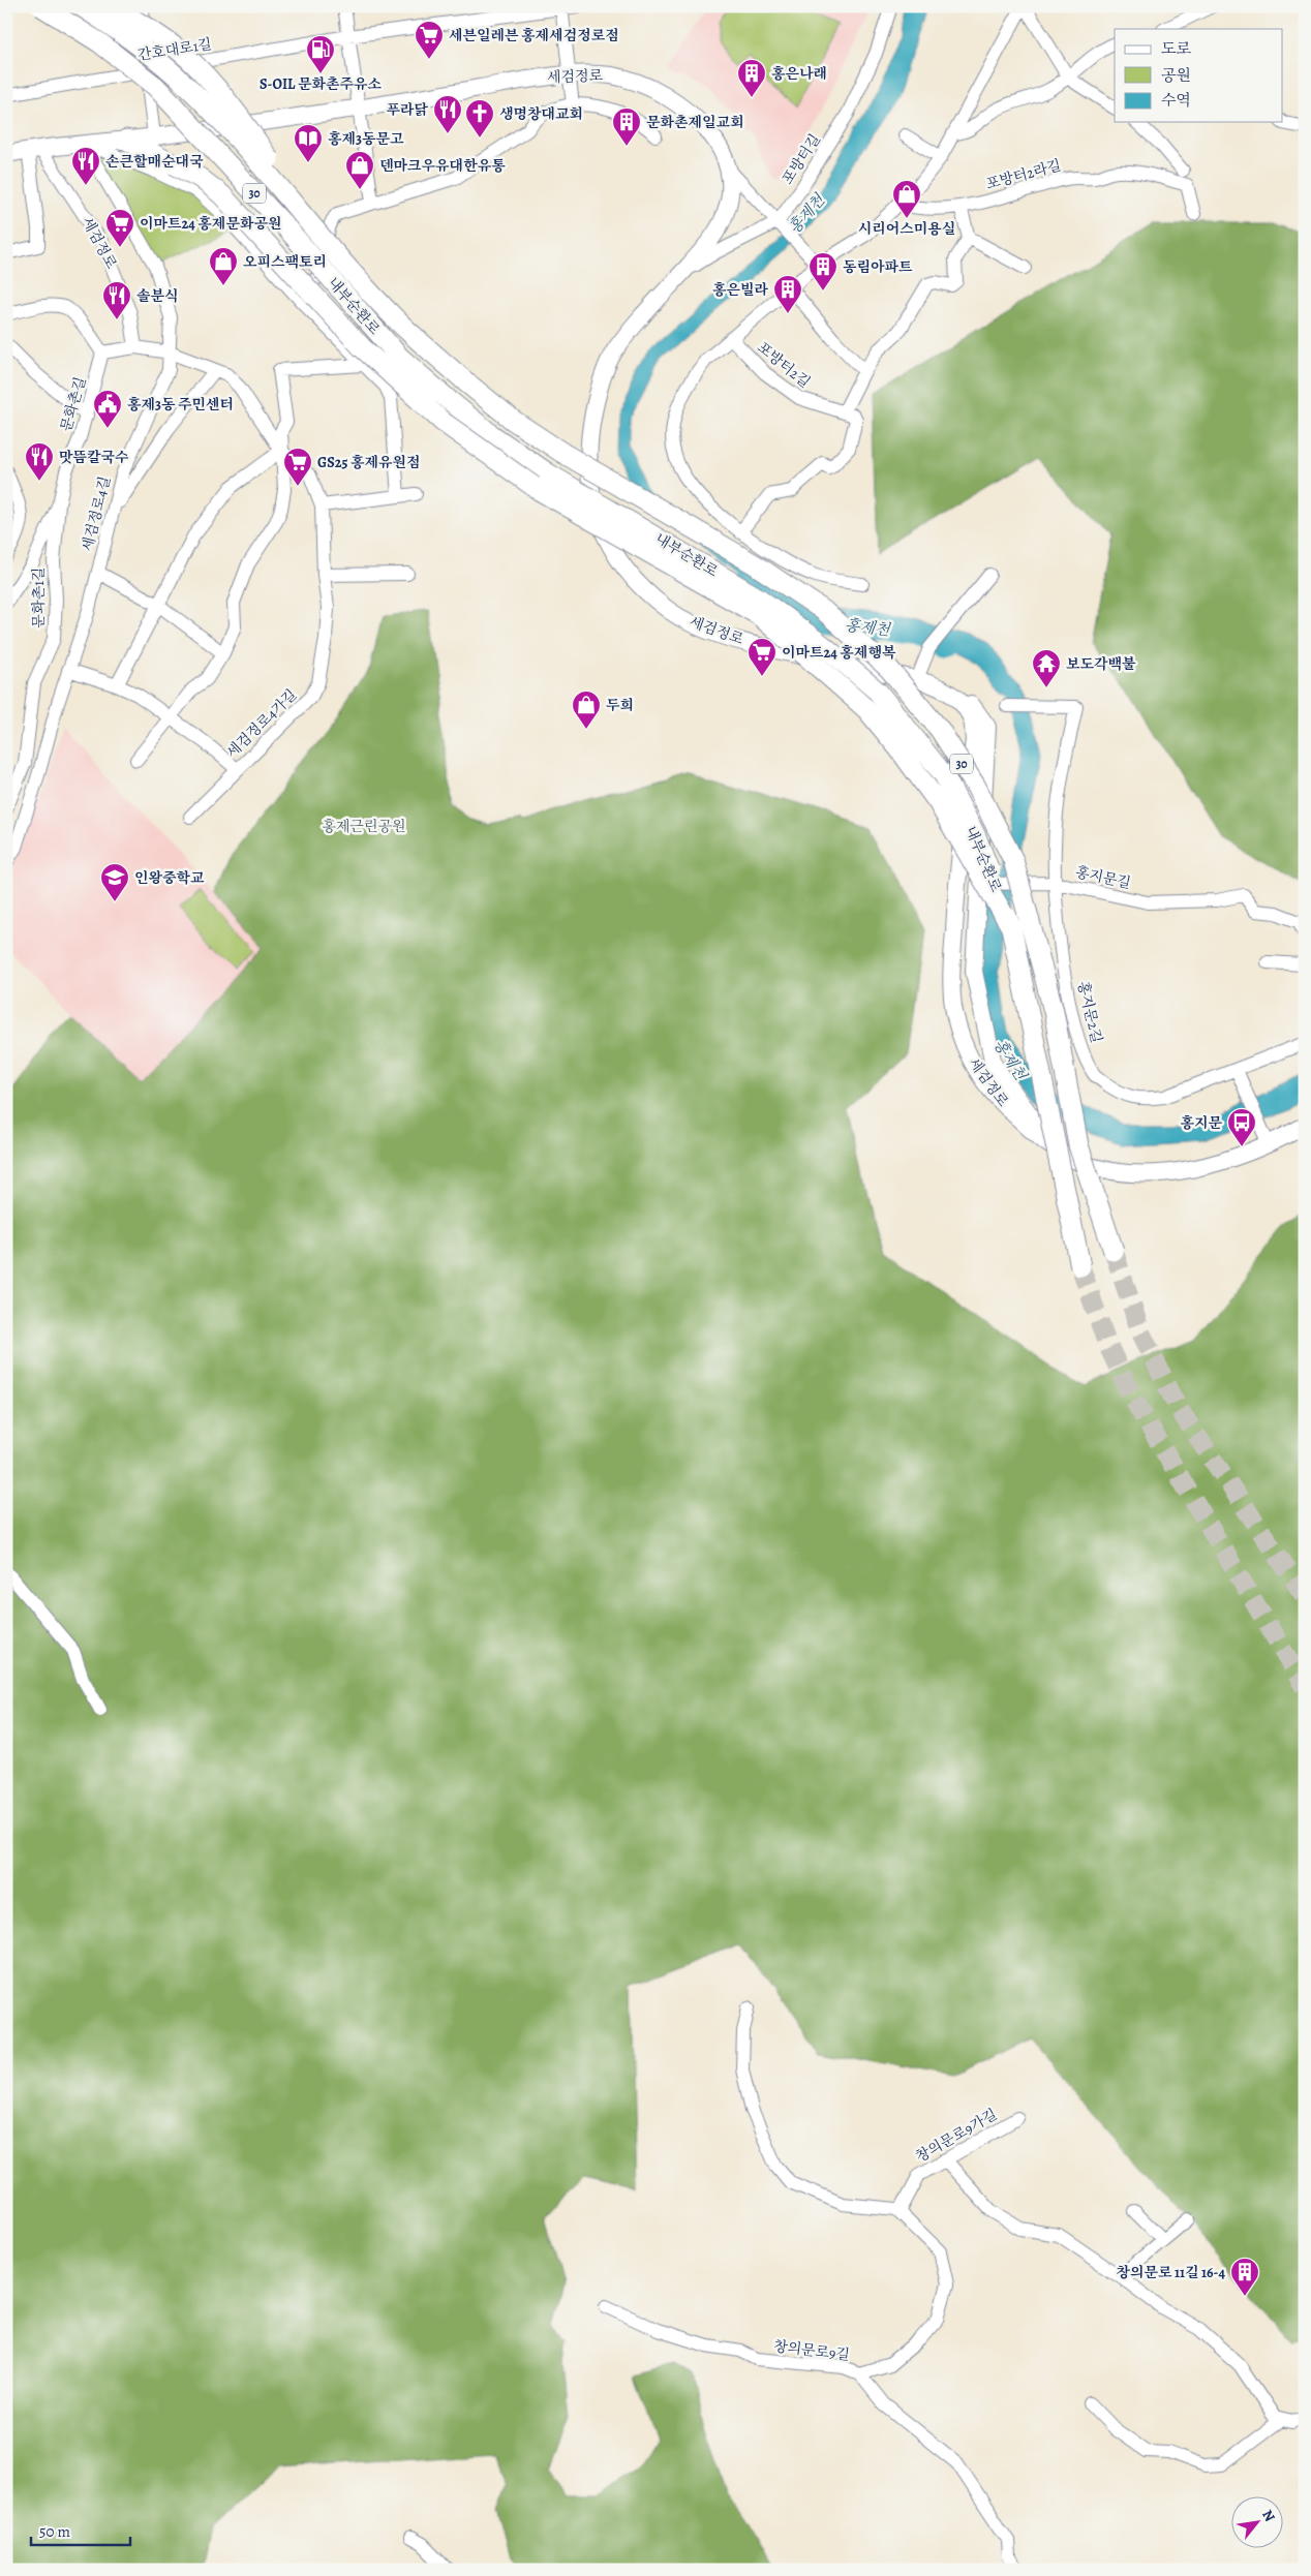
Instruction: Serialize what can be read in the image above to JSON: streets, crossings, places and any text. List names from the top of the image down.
{
  "streets": {
    "highway": ["30", "내부순환로"],
    "main road": ["세검정로"],
    "street": [
      "간호대로1길",
      "포방터길",
      "포방터2라길",
      "포방터2길",
      "문화촌길",
      "세검정로4길",
      "문화촌1길",
      "세검정로4가길",
      "홍지문길",
      "홍지문2길",
      "창의문로9가길",
      "창의문로9길"
    ]
  },
  "crossings": [
    ["세검정로", "포방터길"],
    ["세검정로", "세검정로4길"],
    ["문화촌길", "문화촌1길"],
    ["세검정로4길", "세검정로4가길"],
    ["홍지문길", "홍지문2길"]
  ],
  "water": ["홍제천"],
  "parks": ["홍제근린공원"],
  "places": {
    "supermarket": [
      "세븐일레븐 홍제세검정로점",
      "이마트24 홍제문화공원",
      "GS25 홍제유원점",
      "이마트24 홍제행복"
    ],
    "fuel station": ["S-OIL 문화촌주유소"],
    "building": [
      "홍은나래",
      "문화촌제일교회",
      "동림아파트",
      "홍은빌라",
      "창의문로 11길 16-4"
    ],
    "restaurant": [
      "푸라닭",
      "손큰할매순대국",
      "솔분식",
      "맛뜸칼국수"
    ],
    "church": ["생명창대교회"],
    "library": ["홍제3동문고"],
    "shop": [
      "덴마크우유대한유통",
      "시리어스미용실",
      "오피스팩토리",
      "두희"
    ],
    "public building": ["홍제3동 주민센터"],
    "temple": ["보도각백불"],
    "school or university": ["인왕중학교"],
    "bus stop": ["홍지문"]
  },
  "legend": ["도로", "공원", "수역"],
  "scale_bar": "50 m",
  "north": "top right"
}
